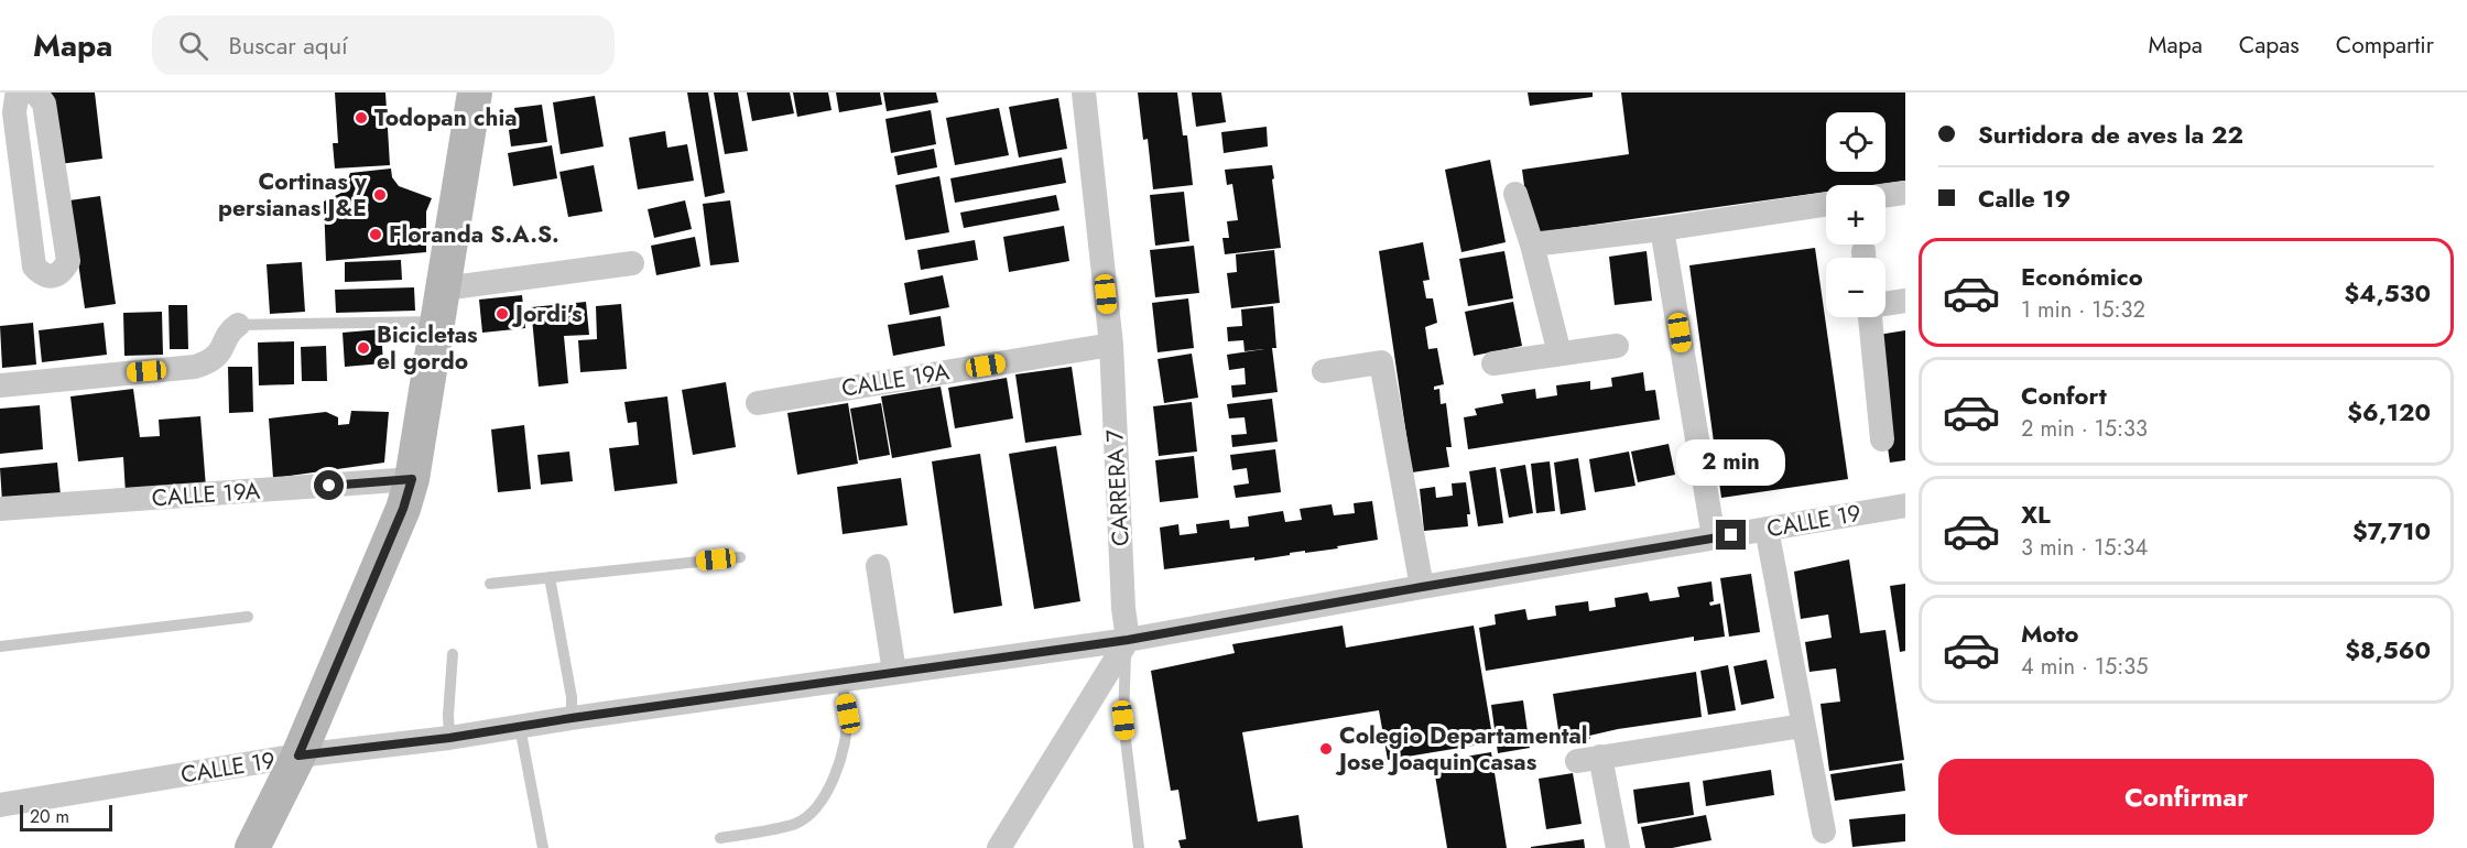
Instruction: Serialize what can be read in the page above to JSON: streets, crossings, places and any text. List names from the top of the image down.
{
  "streets": {
    "street": ["CALLE 19A", "CARRERA 7", "CALLE 19"]
  },
  "crossings": [
    ["CALLE 19A", "CARRERA 7"],
    ["CARRERA 7", "CALLE 19"]
  ],
  "places": [
    "Todopan chia",
    "Cortinas y persianas J&E",
    "Floranda S.A.S.",
    "Jordi's",
    "Bicicletas el gordo",
    "Colegio Departamental Jose Joaquin casas"
  ],
  "scale_bar": "20 m",
  "page": {
    "header": "Mapa",
    "search": "Buscar aquí",
    "nav": ["Mapa", "Capas", "Compartir"],
    "banner": ["Surtidora de aves la 22", "Calle 19"],
    "map_buttons": ["+", "−"],
    "list": [
      {
        "name": "Económico",
        "note": "1 min · 15:32",
        "value": "$4,530"
      },
      {
        "name": "Confort",
        "note": "2 min · 15:33",
        "value": "$6,120"
      },
      {
        "name": "XL",
        "note": "3 min · 15:34",
        "value": "$7,710"
      },
      {
        "name": "Moto",
        "note": "4 min · 15:35",
        "value": "$8,560"
      }
    ],
    "bubble": "2 min",
    "buttons": "Confirmar",
    "scale": "20 m"
  }
}
